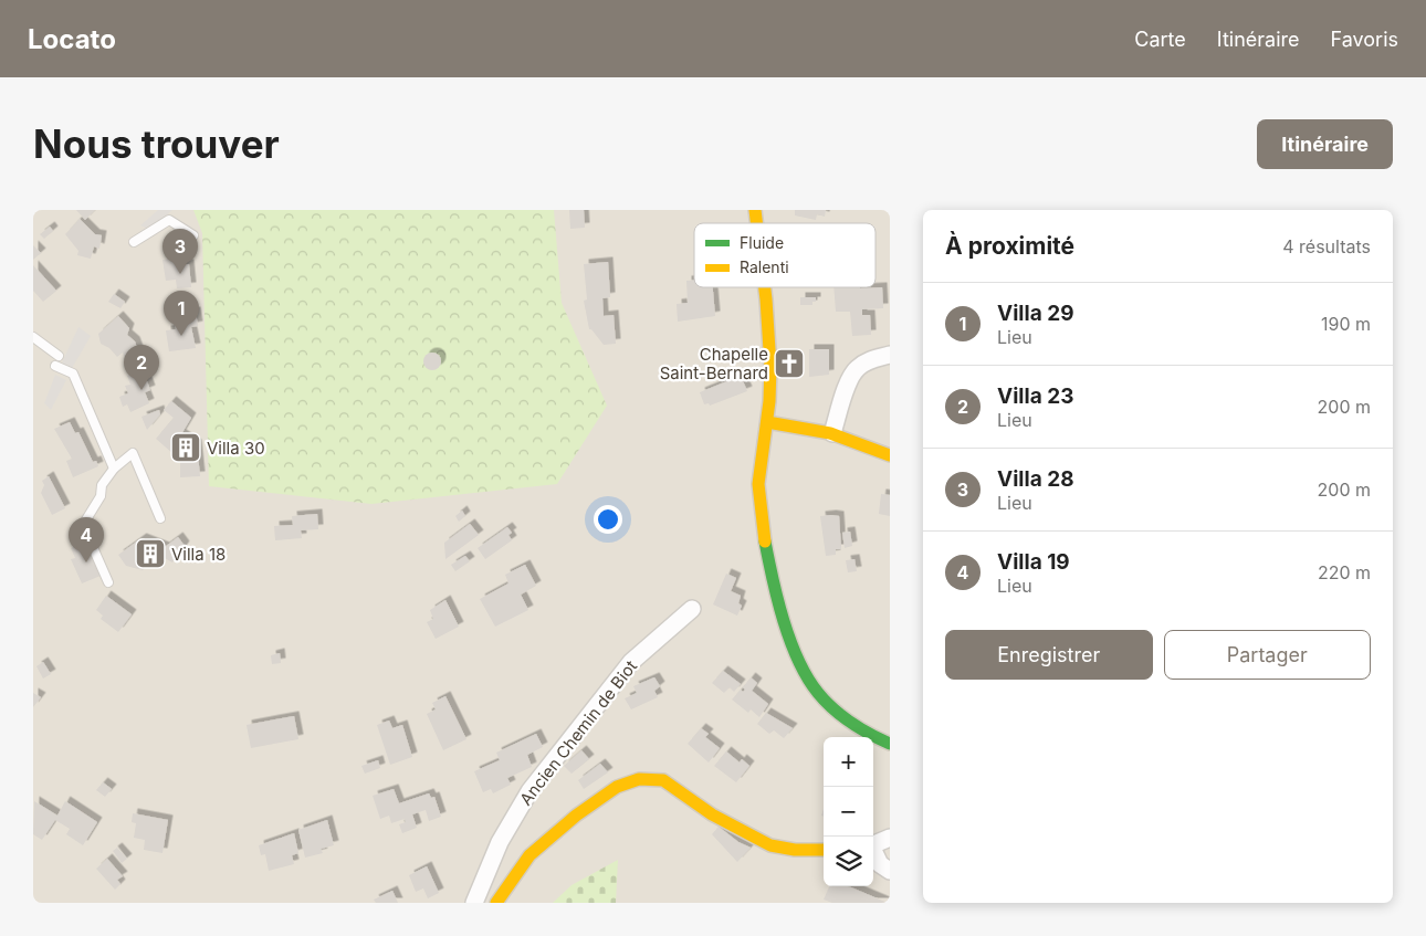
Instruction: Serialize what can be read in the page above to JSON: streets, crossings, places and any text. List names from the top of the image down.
{
  "streets": {
    "street": ["Ancien Chemin de Biot"]
  },
  "places": {
    "church": ["Chapelle Saint-Bernard"],
    "building": ["Villa 30", "Villa 18"]
  },
  "legend": ["Fluide", "Ralenti"],
  "page": {
    "header": "Locato",
    "nav": ["Carte", "Itinéraire", "Favoris"],
    "buttons": [
      "Itinéraire",
      ["Enregistrer", "Partager"]
    ],
    "title": "Nous trouver",
    "heading": ["À proximité", "4 résultats"],
    "pins": [
      "3",
      "1",
      "2",
      "4"
    ],
    "list": [
      {
        "mark": "1",
        "name": "Villa 29",
        "note": "Lieu",
        "value": "190 m"
      },
      {
        "mark": "2",
        "name": "Villa 23",
        "note": "Lieu",
        "value": "200 m"
      },
      {
        "mark": "3",
        "name": "Villa 28",
        "note": "Lieu",
        "value": "200 m"
      },
      {
        "mark": "4",
        "name": "Villa 19",
        "note": "Lieu",
        "value": "220 m"
      }
    ],
    "map_buttons": ["+", "−"]
  }
}
